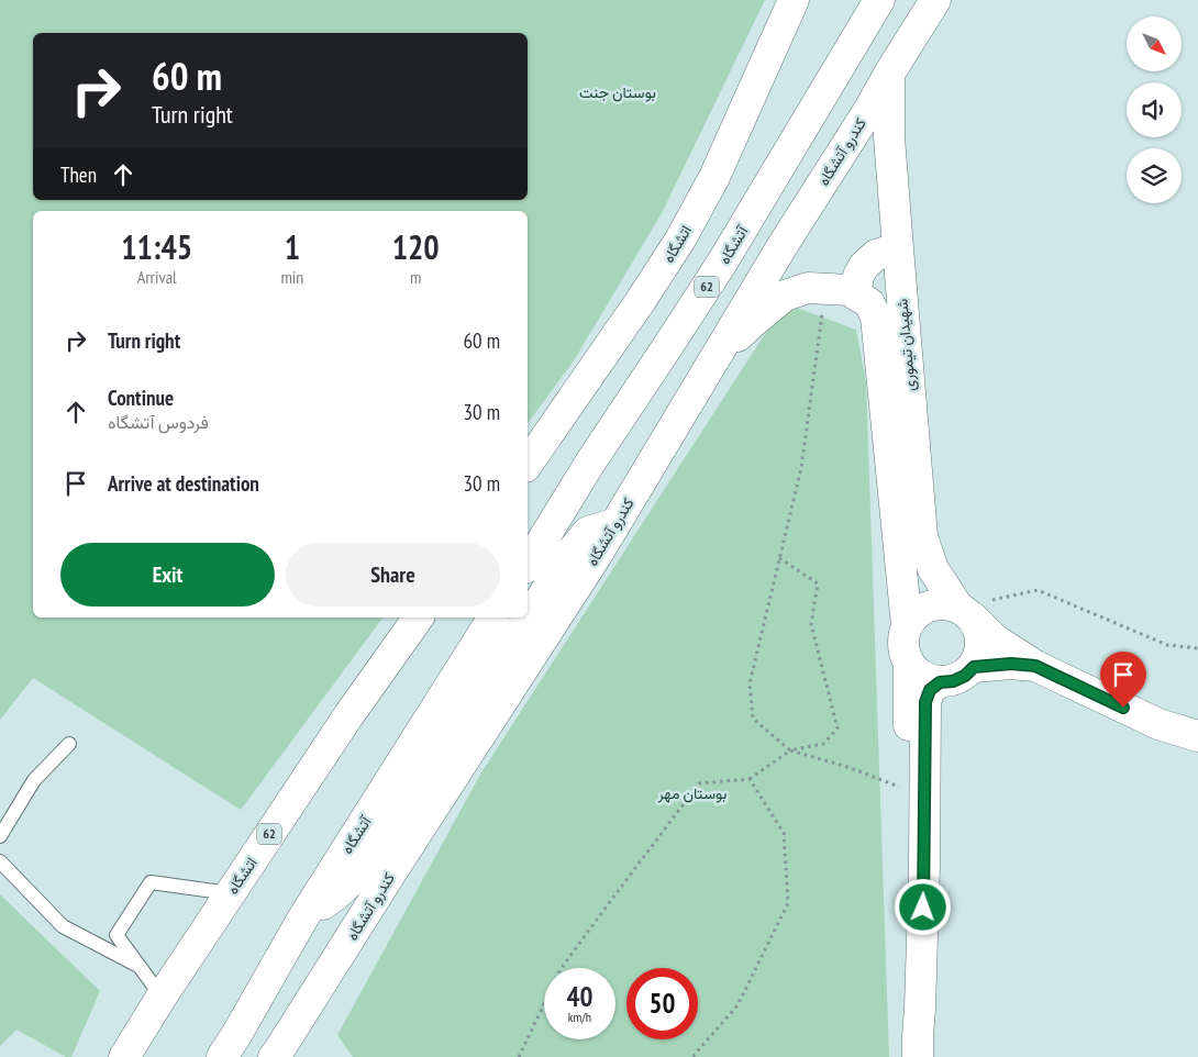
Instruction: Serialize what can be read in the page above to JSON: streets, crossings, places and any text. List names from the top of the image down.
{
  "streets": {
    "main road": [
      "کندرو آتشگاه",
      "اتشگاه",
      "آتشگاه",
      "62",
      "شهیدان تیموری"
    ]
  },
  "crossings": [
    ["کندرو آتشگاه", "شهیدان تیموری"]
  ],
  "parks": ["بوستان جنت", "بوستان مهر"],
  "north": "bottom right",
  "page": {
    "turn": ["60 m", "Turn right"],
    "then": "Then",
    "eta": [
      "11:45",
      "Arrival",
      "1",
      "min",
      "120",
      "m"
    ],
    "list": [
      {
        "name": "Turn right",
        "value": "60 m"
      },
      {
        "name": "Continue",
        "note": "فردوس آتشگاه",
        "value": "30 m"
      },
      {
        "name": "Arrive at destination",
        "value": "30 m"
      }
    ],
    "buttons": ["Exit", "Share"],
    "speed": "40 km/h",
    "limit": "50"
  }
}
